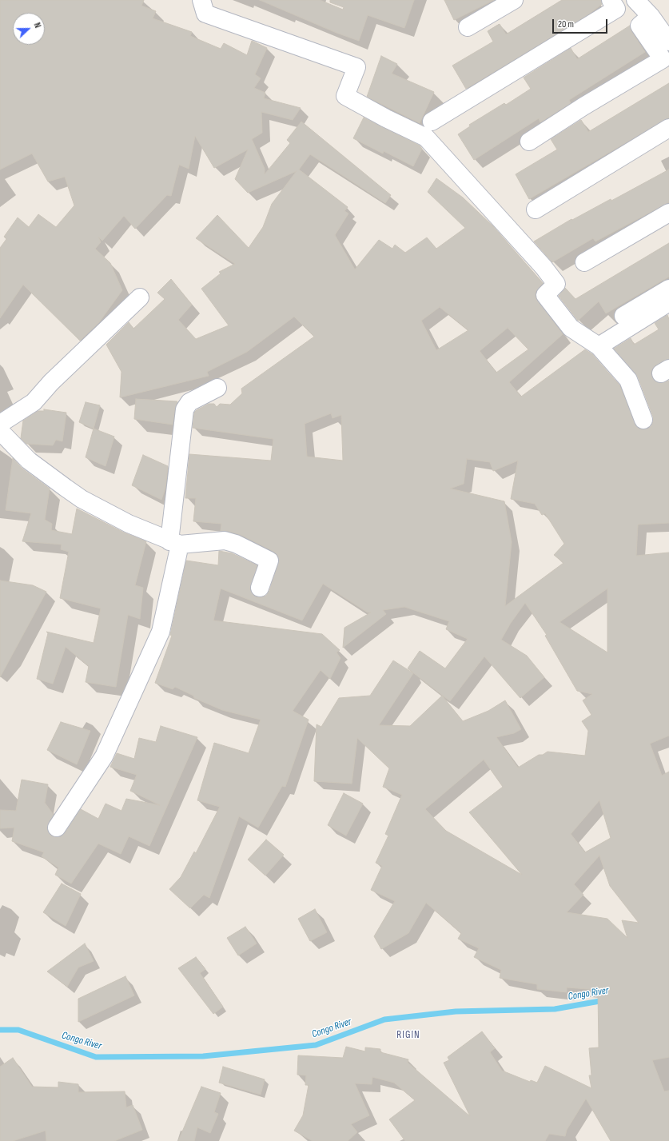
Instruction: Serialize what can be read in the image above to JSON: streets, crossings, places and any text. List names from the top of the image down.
{
  "districts": ["RIGIN"],
  "water": ["Congo River"],
  "scale_bar": "20 m",
  "north": "right"
}
